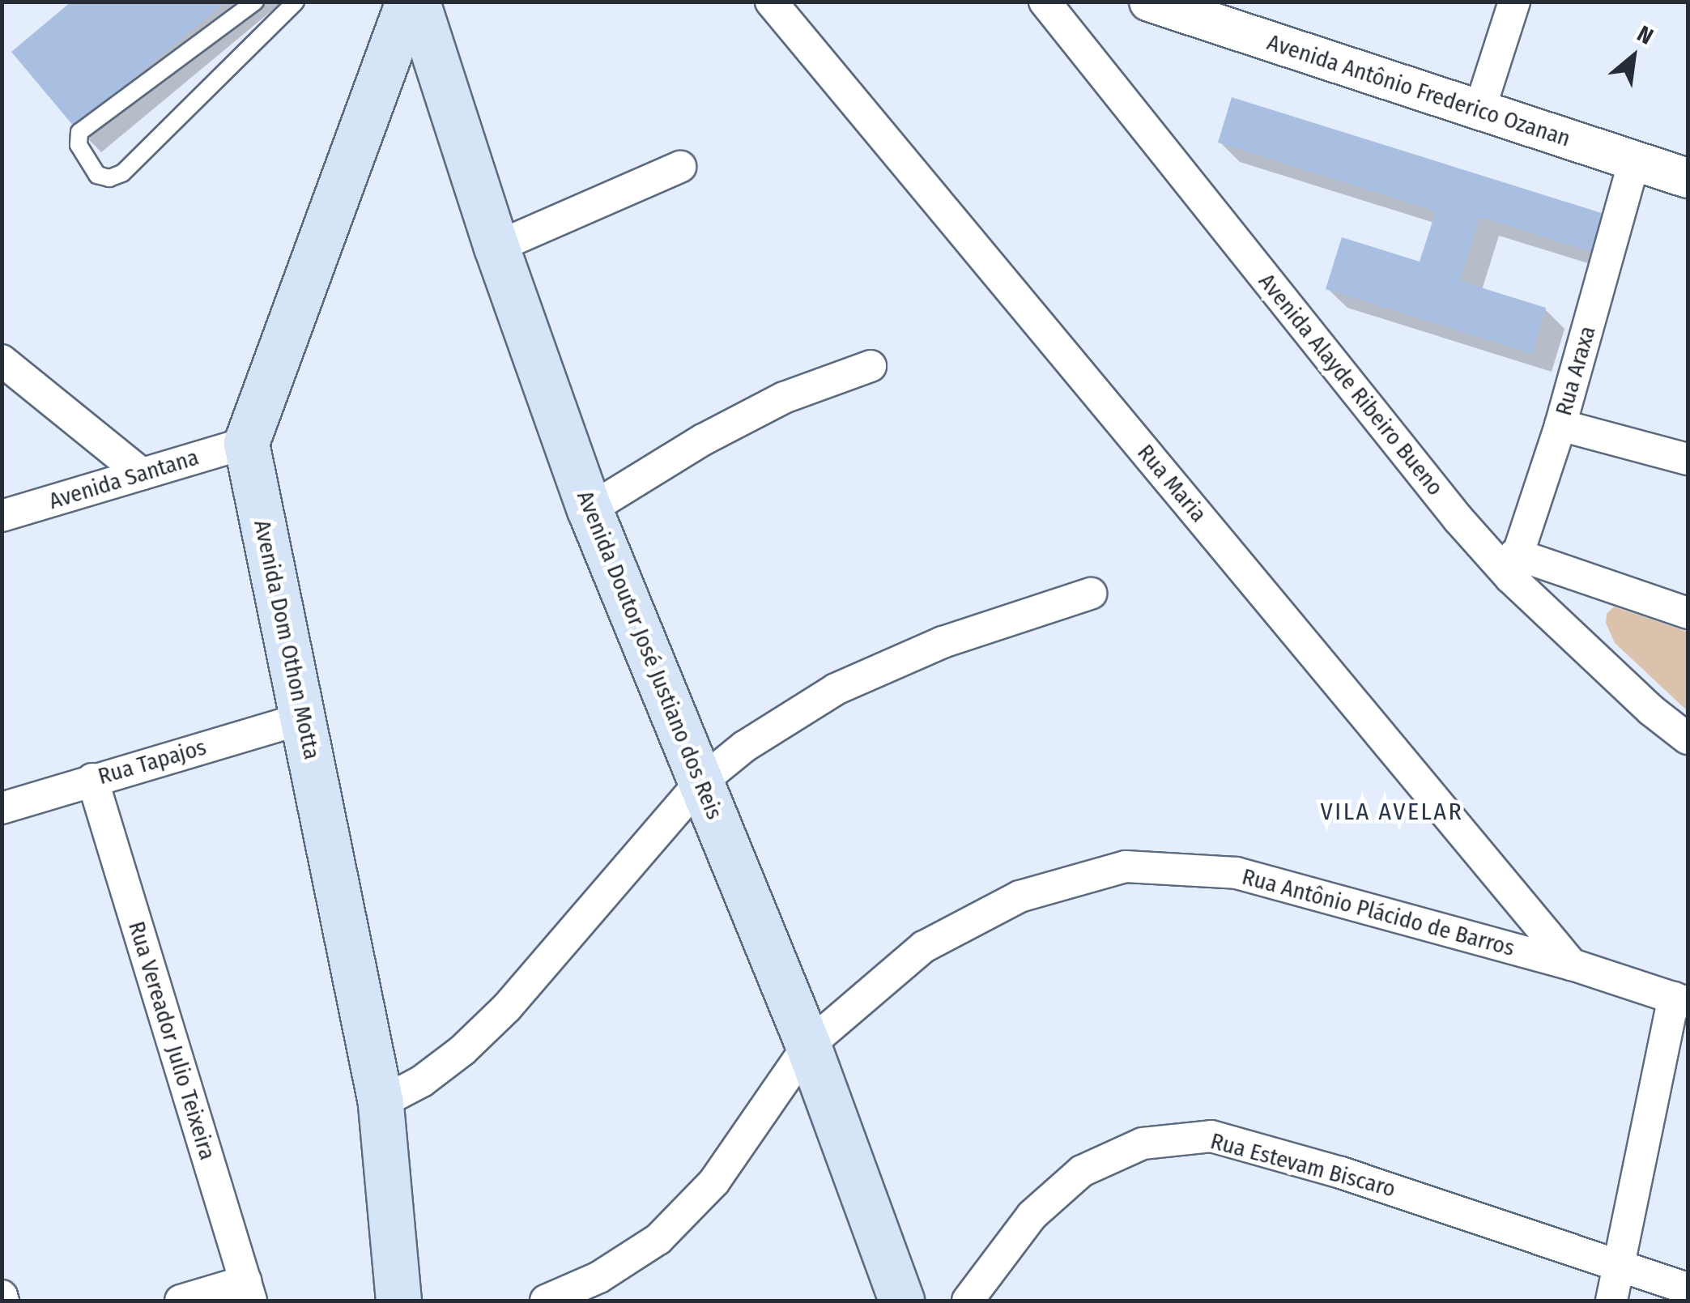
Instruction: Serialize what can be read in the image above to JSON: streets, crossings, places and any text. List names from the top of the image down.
{
  "streets": {
    "main road": ["Avenida Dom Othon Motta", "Avenida Doutor José Justiano dos Reis"],
    "street": [
      "Avenida Antônio Frederico Ozanan",
      "Rua Araxa",
      "Avenida Alayde Ribeiro Bueno",
      "Avenida Santana",
      "Rua Maria",
      "Rua Tapajos",
      "Rua Antônio Plácido de Barros",
      "Rua Vereador Julio Teixeira",
      "Rua Estevam Biscaro"
    ]
  },
  "crossings": [
    ["Avenida Antônio Frederico Ozanan", "Rua Araxa"],
    ["Rua Araxa", "Avenida Alayde Ribeiro Bueno"],
    ["Avenida Santana", "Avenida Dom Othon Motta"],
    ["Rua Maria", "Rua Antônio Plácido de Barros"],
    ["Avenida Dom Othon Motta", "Rua Tapajos"],
    ["Avenida Doutor José Justiano dos Reis", "Rua Antônio Plácido de Barros"],
    ["Rua Tapajos", "Rua Vereador Julio Teixeira"]
  ],
  "districts": ["VILA AVELAR"],
  "north": "top right"
}
